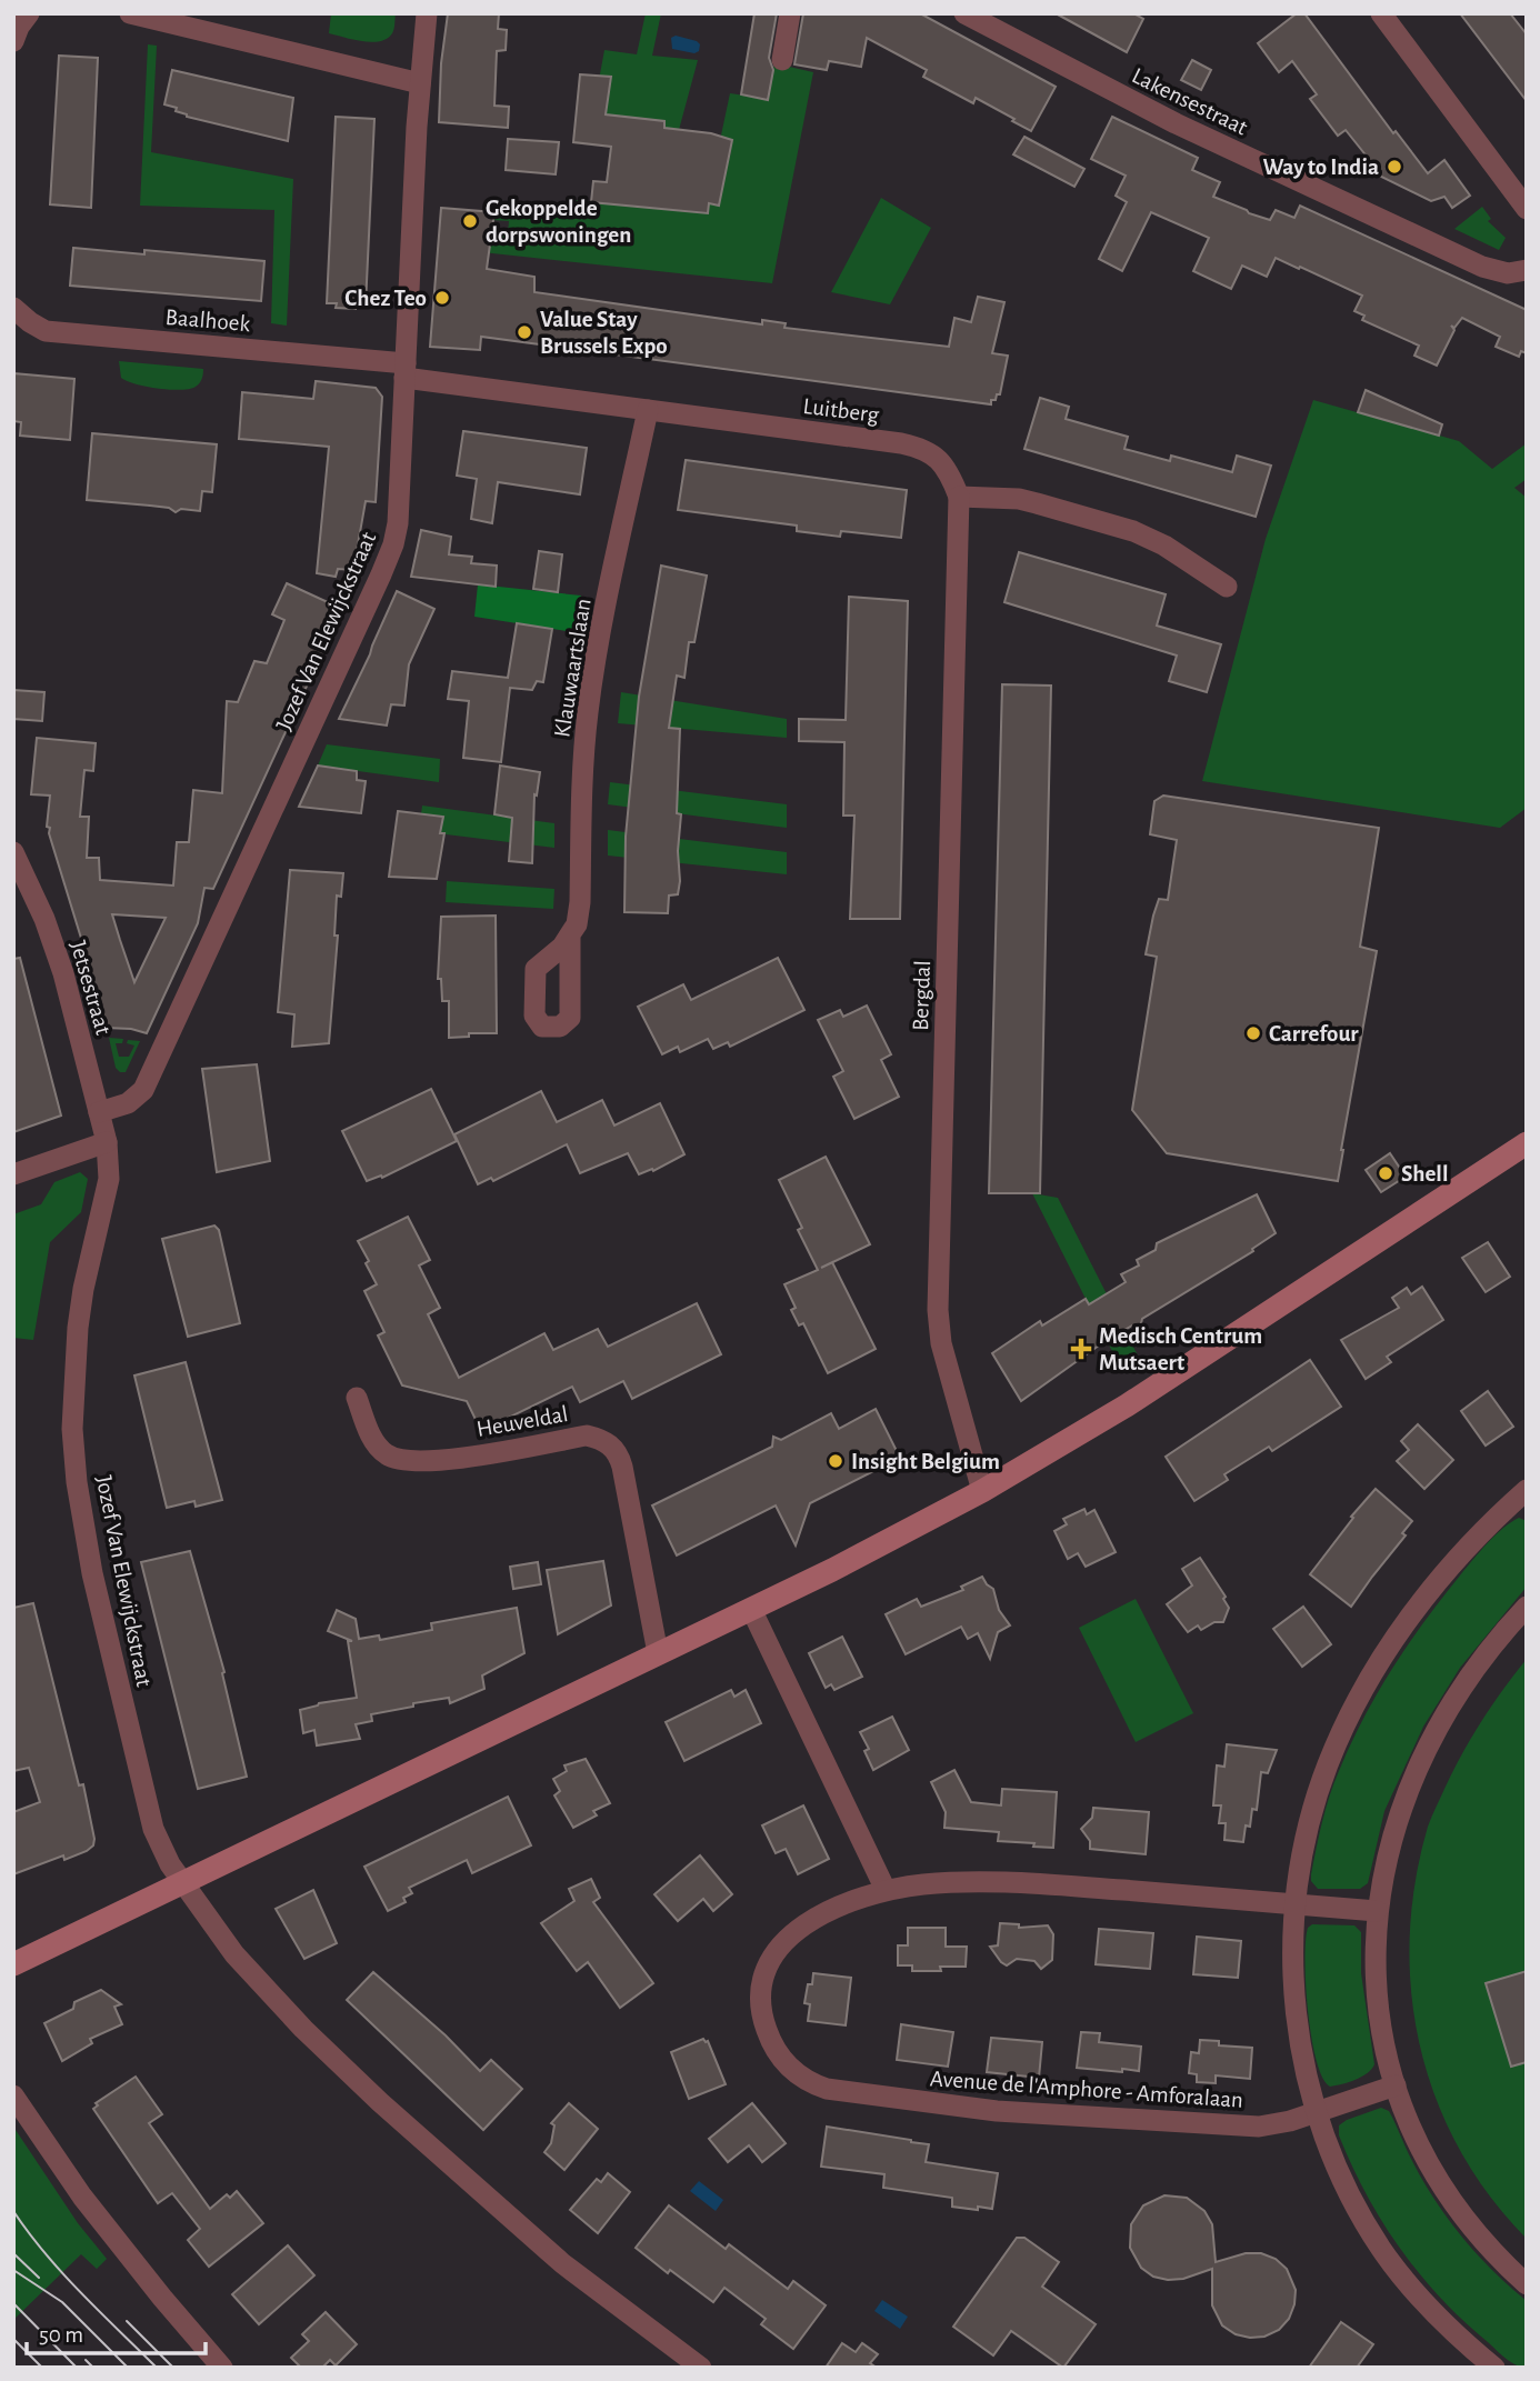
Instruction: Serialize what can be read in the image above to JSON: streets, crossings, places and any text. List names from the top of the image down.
{
  "streets": {
    "street": [
      "Lakensestraat",
      "Baalhoek",
      "Luitberg",
      "Jozef Van Elewijckstraat",
      "Klauwaartslaan",
      "Jetsestraat",
      "Bergdal",
      "Heuveldal",
      "Avenue de l'Amphore - Amforalaan"
    ]
  },
  "crossings": [
    ["Baalhoek", "Luitberg"],
    ["Baalhoek", "Jozef Van Elewijckstraat"],
    ["Luitberg", "Jozef Van Elewijckstraat"],
    ["Luitberg", "Klauwaartslaan"],
    ["Luitberg", "Bergdal"],
    ["Jozef Van Elewijckstraat", "Jetsestraat"]
  ],
  "places": {
    "other": [
      "Way to India",
      "Gekoppelde dorpswoningen",
      "Chez Teo",
      "Value Stay Brussels Expo",
      "Carrefour",
      "Shell",
      "Insight Belgium"
    ],
    "health": ["Medisch Centrum Mutsaert"]
  },
  "scale_bar": "50 m"
}
